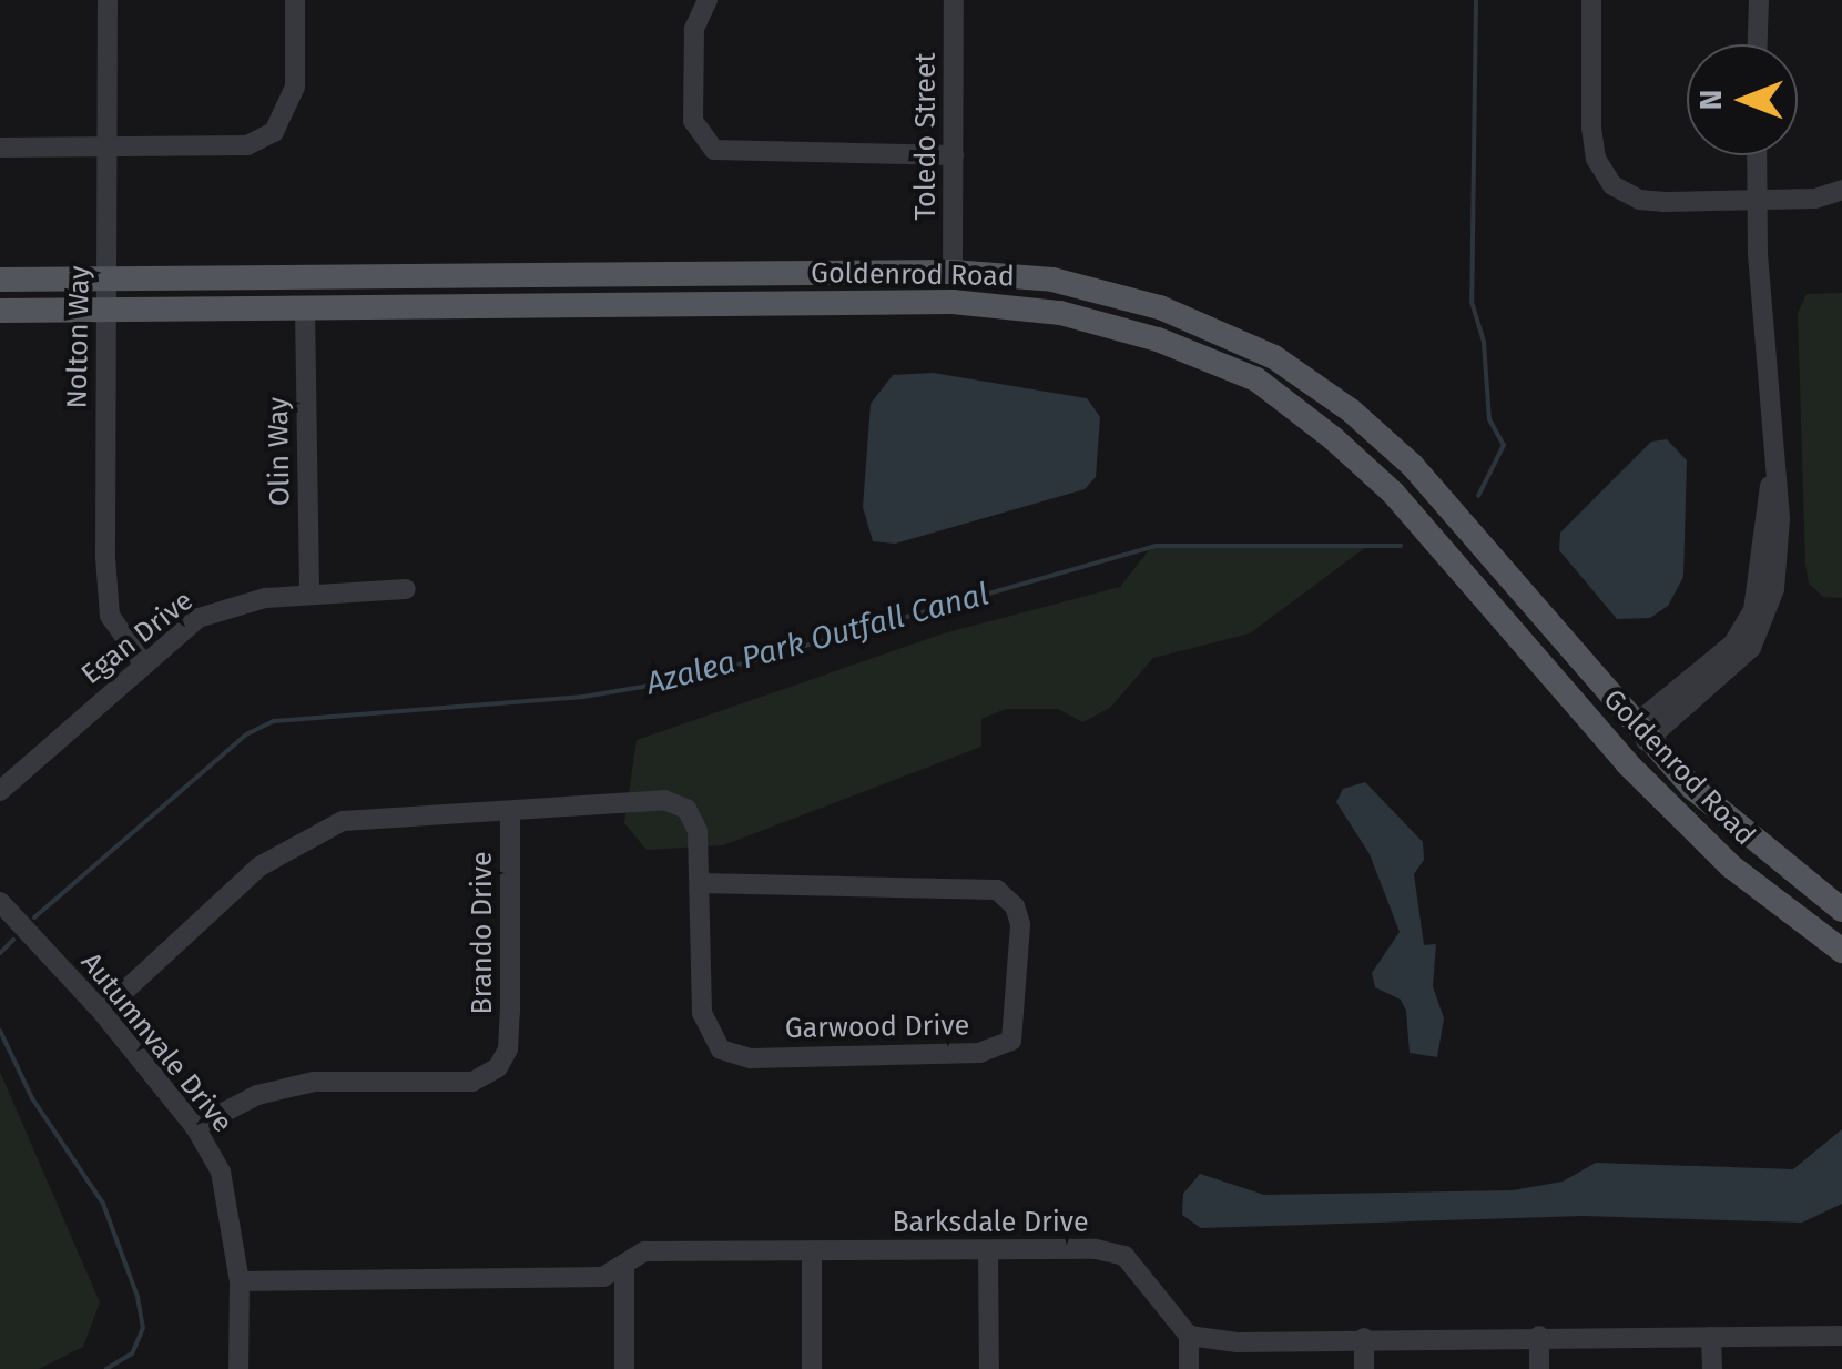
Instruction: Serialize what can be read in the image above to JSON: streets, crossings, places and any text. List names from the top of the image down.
{
  "streets": {
    "main road": ["Goldenrod Road"],
    "street": [
      "Toledo Street",
      "Nolton Way",
      "Olin Way",
      "Egan Drive",
      "Brando Drive",
      "Garwood Drive",
      "Autumnvale Drive",
      "Barksdale Drive"
    ]
  },
  "crossings": [
    ["Toledo Street", "Goldenrod Road"],
    ["Goldenrod Road", "Nolton Way"],
    ["Goldenrod Road", "Olin Way"],
    ["Nolton Way", "Egan Drive"],
    ["Olin Way", "Egan Drive"],
    ["Brando Drive", "Garwood Drive"],
    ["Brando Drive", "Autumnvale Drive"],
    ["Garwood Drive", "Autumnvale Drive"],
    ["Autumnvale Drive", "Barksdale Drive"]
  ],
  "water": ["Azalea Park Outfall Canal"],
  "north": "left"
}
